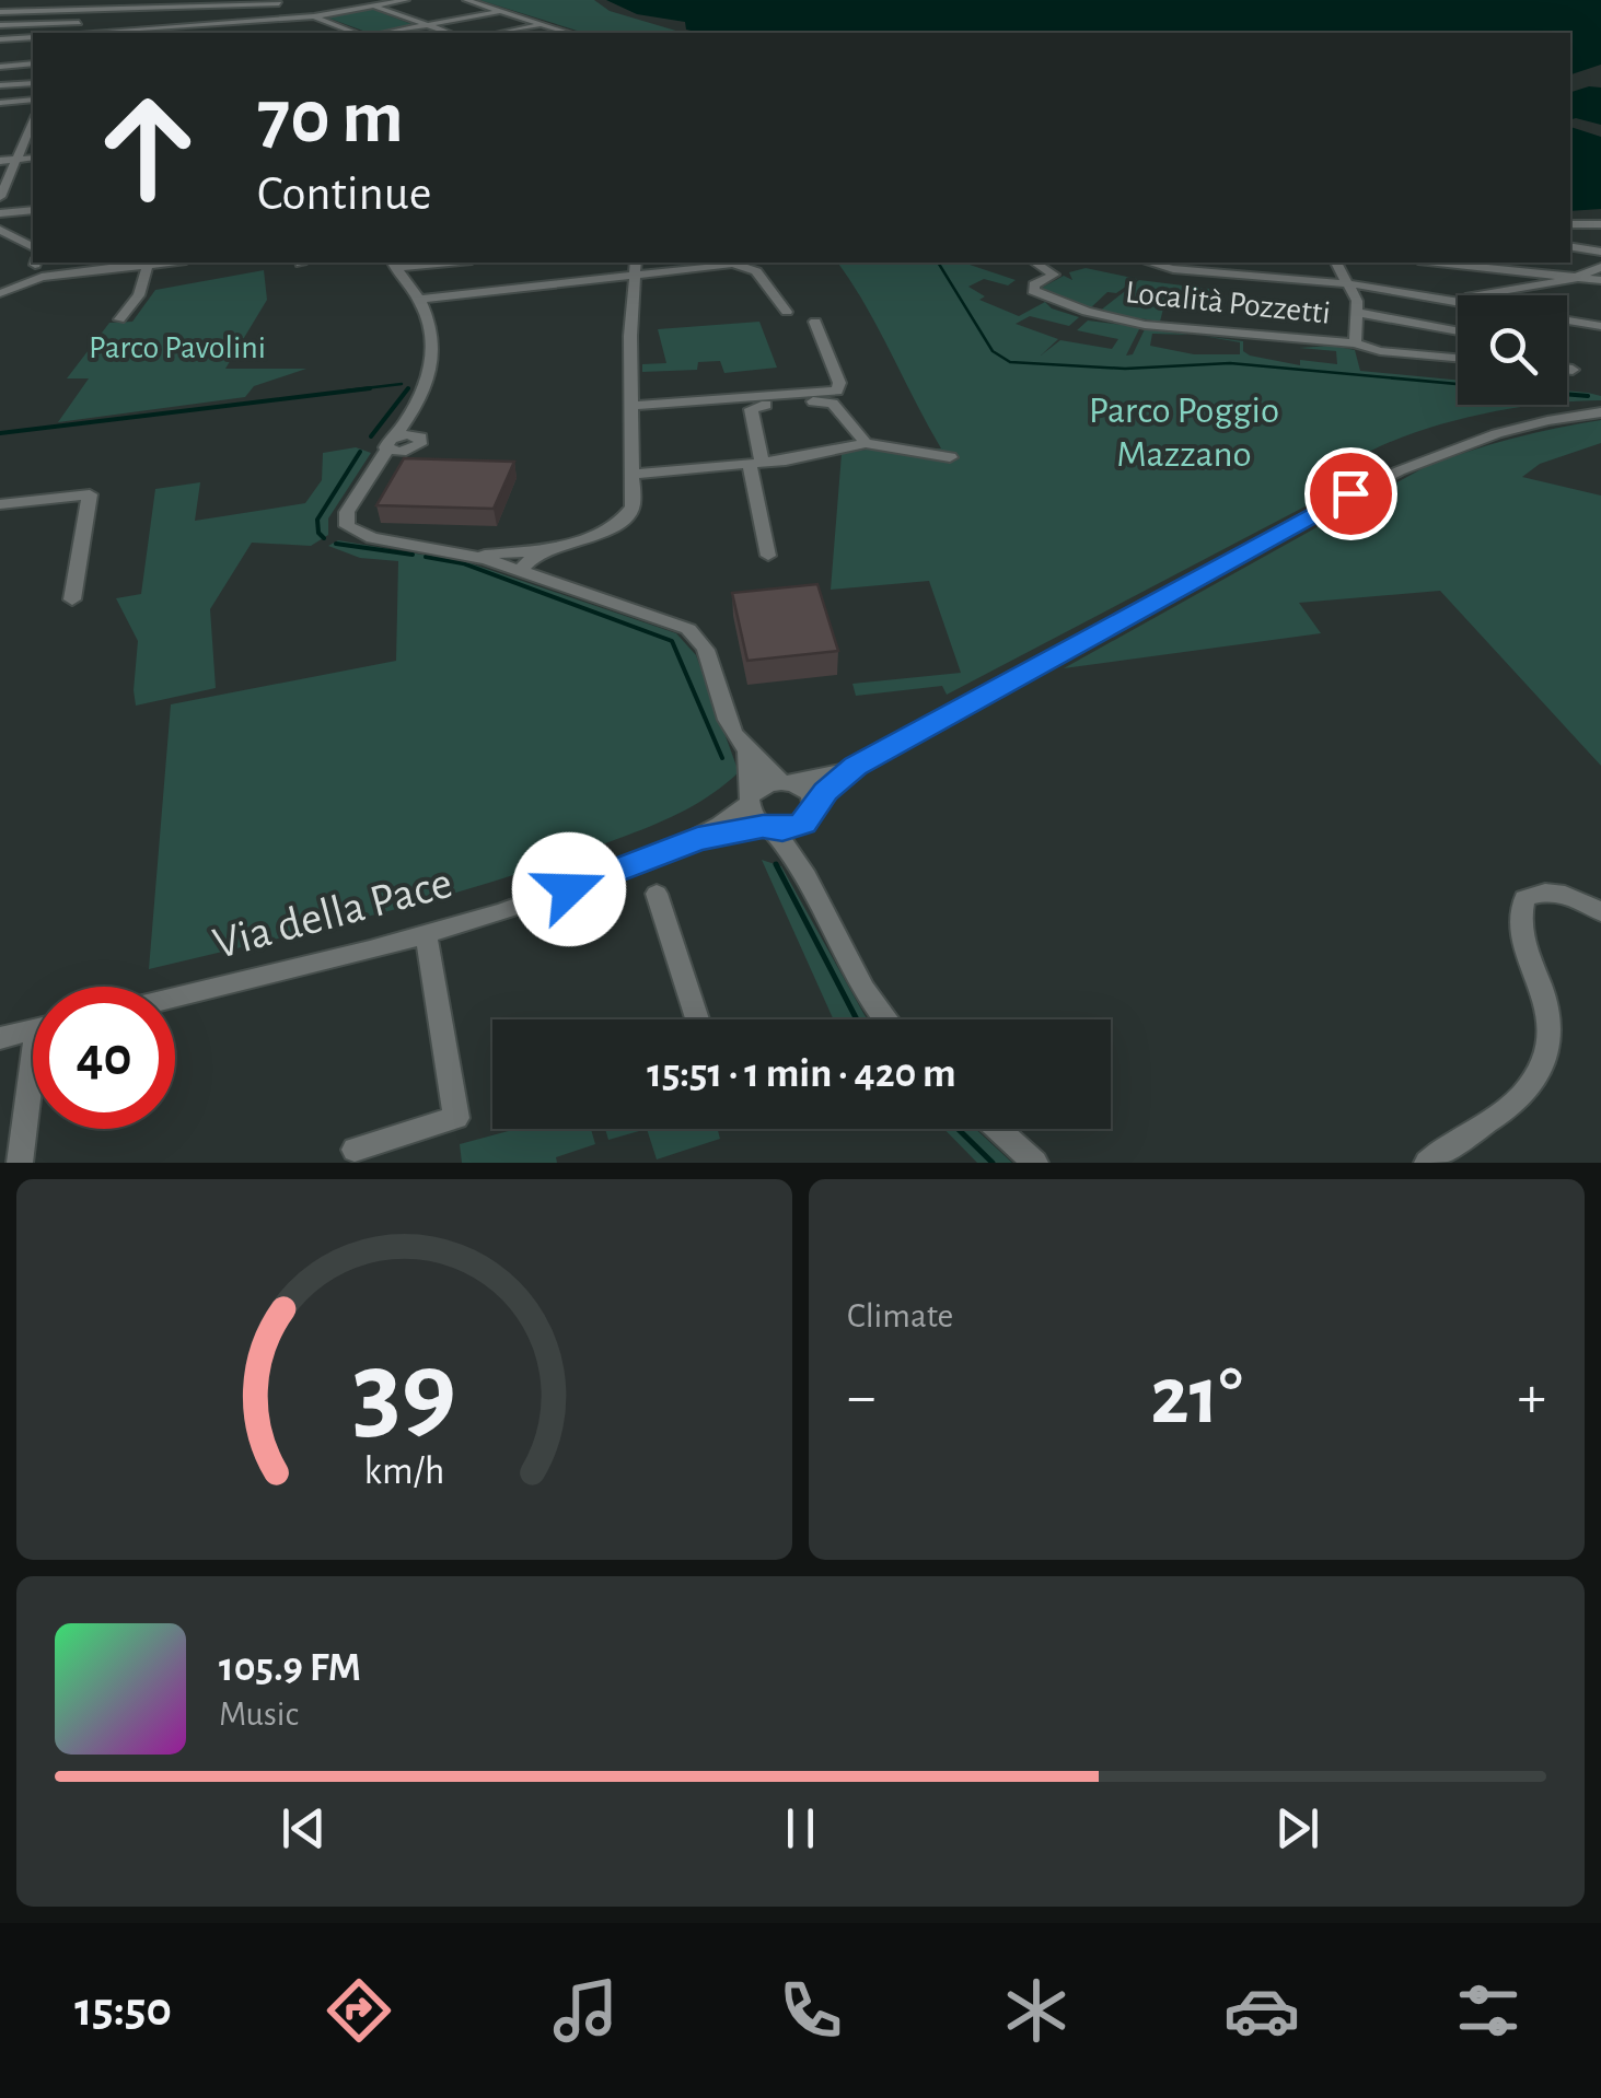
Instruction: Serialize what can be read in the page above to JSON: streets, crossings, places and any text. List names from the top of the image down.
{
  "streets": {
    "street": ["Località Pozzetti", "Via della Pace"]
  },
  "parks": ["Parco Pavolini", "Parco Poggio Mazzano"],
  "page": {
    "turn": ["70 m", "Continue"],
    "limit": "40",
    "trip": "15:51 · 1 min · 420 m",
    "tile": "Climate",
    "heat": ["−", "21°", "+"],
    "song": ["105.9 FM", "Music"],
    "tabs": "15:50",
    "gauge": ["39", "km/h"]
  }
}
